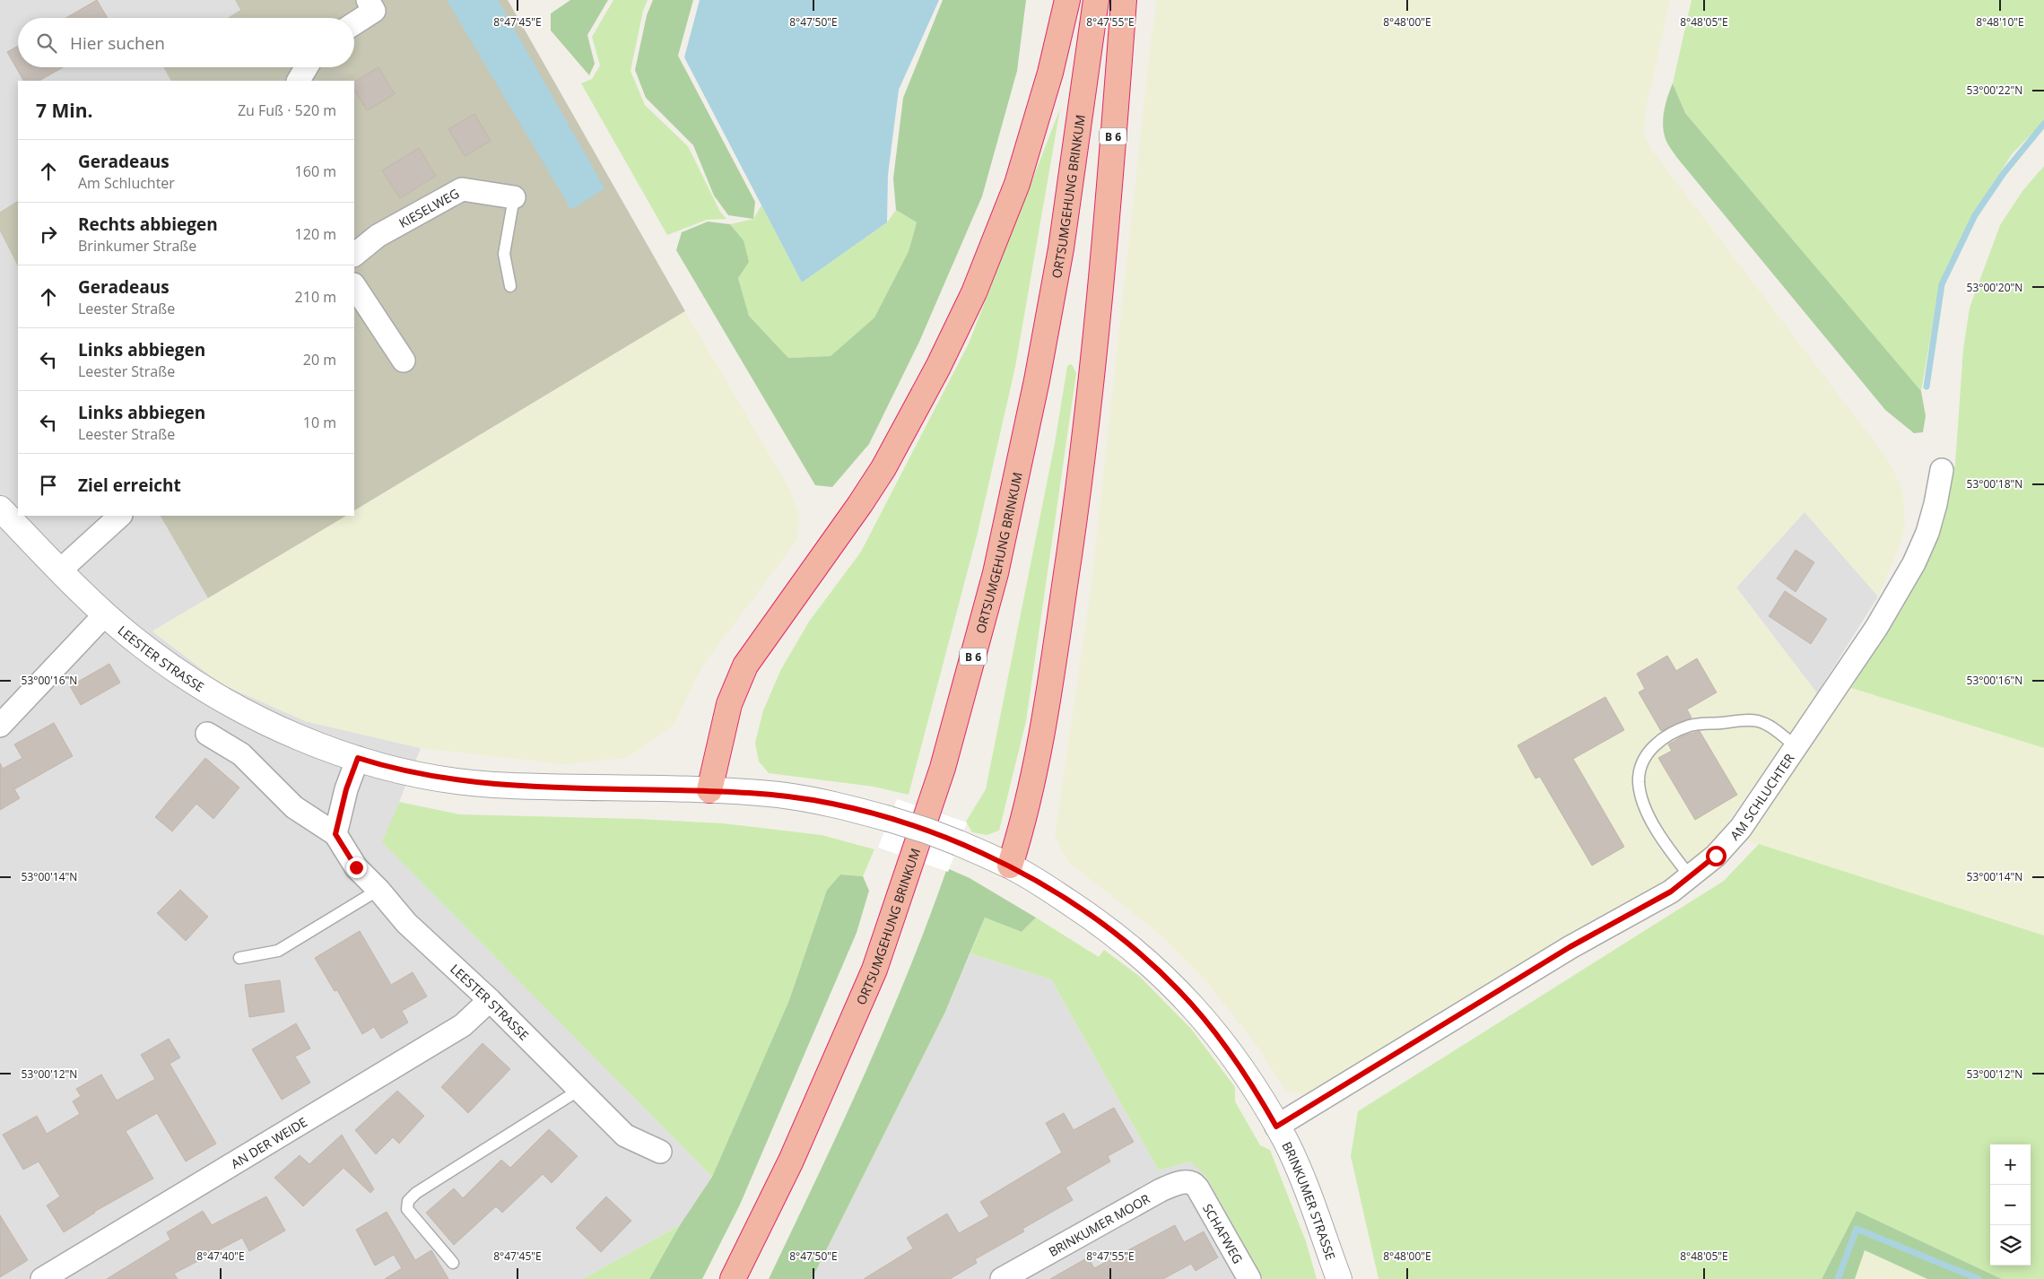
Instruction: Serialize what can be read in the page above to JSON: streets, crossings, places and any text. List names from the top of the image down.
{
  "streets": {
    "highway": ["B 6", "ORTSUMGEHUNG BRINKUM"],
    "street": [
      "KIESELWEG",
      "LEESTER STRASSE",
      "AM SCHLUCHTER",
      "AN DER WEIDE",
      "BRINKUMER STRASSE",
      "BRINKUMER MOOR",
      "SCHAFWEG"
    ]
  },
  "crossings": [
    ["B 6", "LEESTER STRASSE"],
    ["B 6", "BRINKUMER STRASSE"],
    ["LEESTER STRASSE", "AN DER WEIDE"],
    ["LEESTER STRASSE", "BRINKUMER STRASSE"],
    ["AM SCHLUCHTER", "BRINKUMER STRASSE"],
    ["BRINKUMER MOOR", "SCHAFWEG"]
  ],
  "page": {
    "search": "Hier suchen",
    "heading": ["7 Min.", "Zu Fuß · 520 m"],
    "list": [
      ["Geradeaus", "Am Schluchter", "160 m"],
      ["Rechts abbiegen", "Brinkumer Straße", "120 m"],
      ["Geradeaus", "Leester Straße", "210 m"],
      ["Links abbiegen", "Leester Straße", "20 m"],
      ["Links abbiegen", "Leester Straße", "10 m"],
      "Ziel erreicht"
    ],
    "map_buttons": ["+", "−"]
  },
  "coordinates": [
    "8°47'45\"E",
    "8°47'50\"E",
    "8°47'55\"E",
    "8°48'00\"E",
    "8°48'05\"E",
    "8°48'10\"E",
    "53°00'22\"N",
    "53°00'20\"N",
    "53°00'18\"N",
    "53°00'16\"N",
    "53°00'14\"N",
    "53°00'12\"N",
    "8°47'40\"E"
  ]
}
